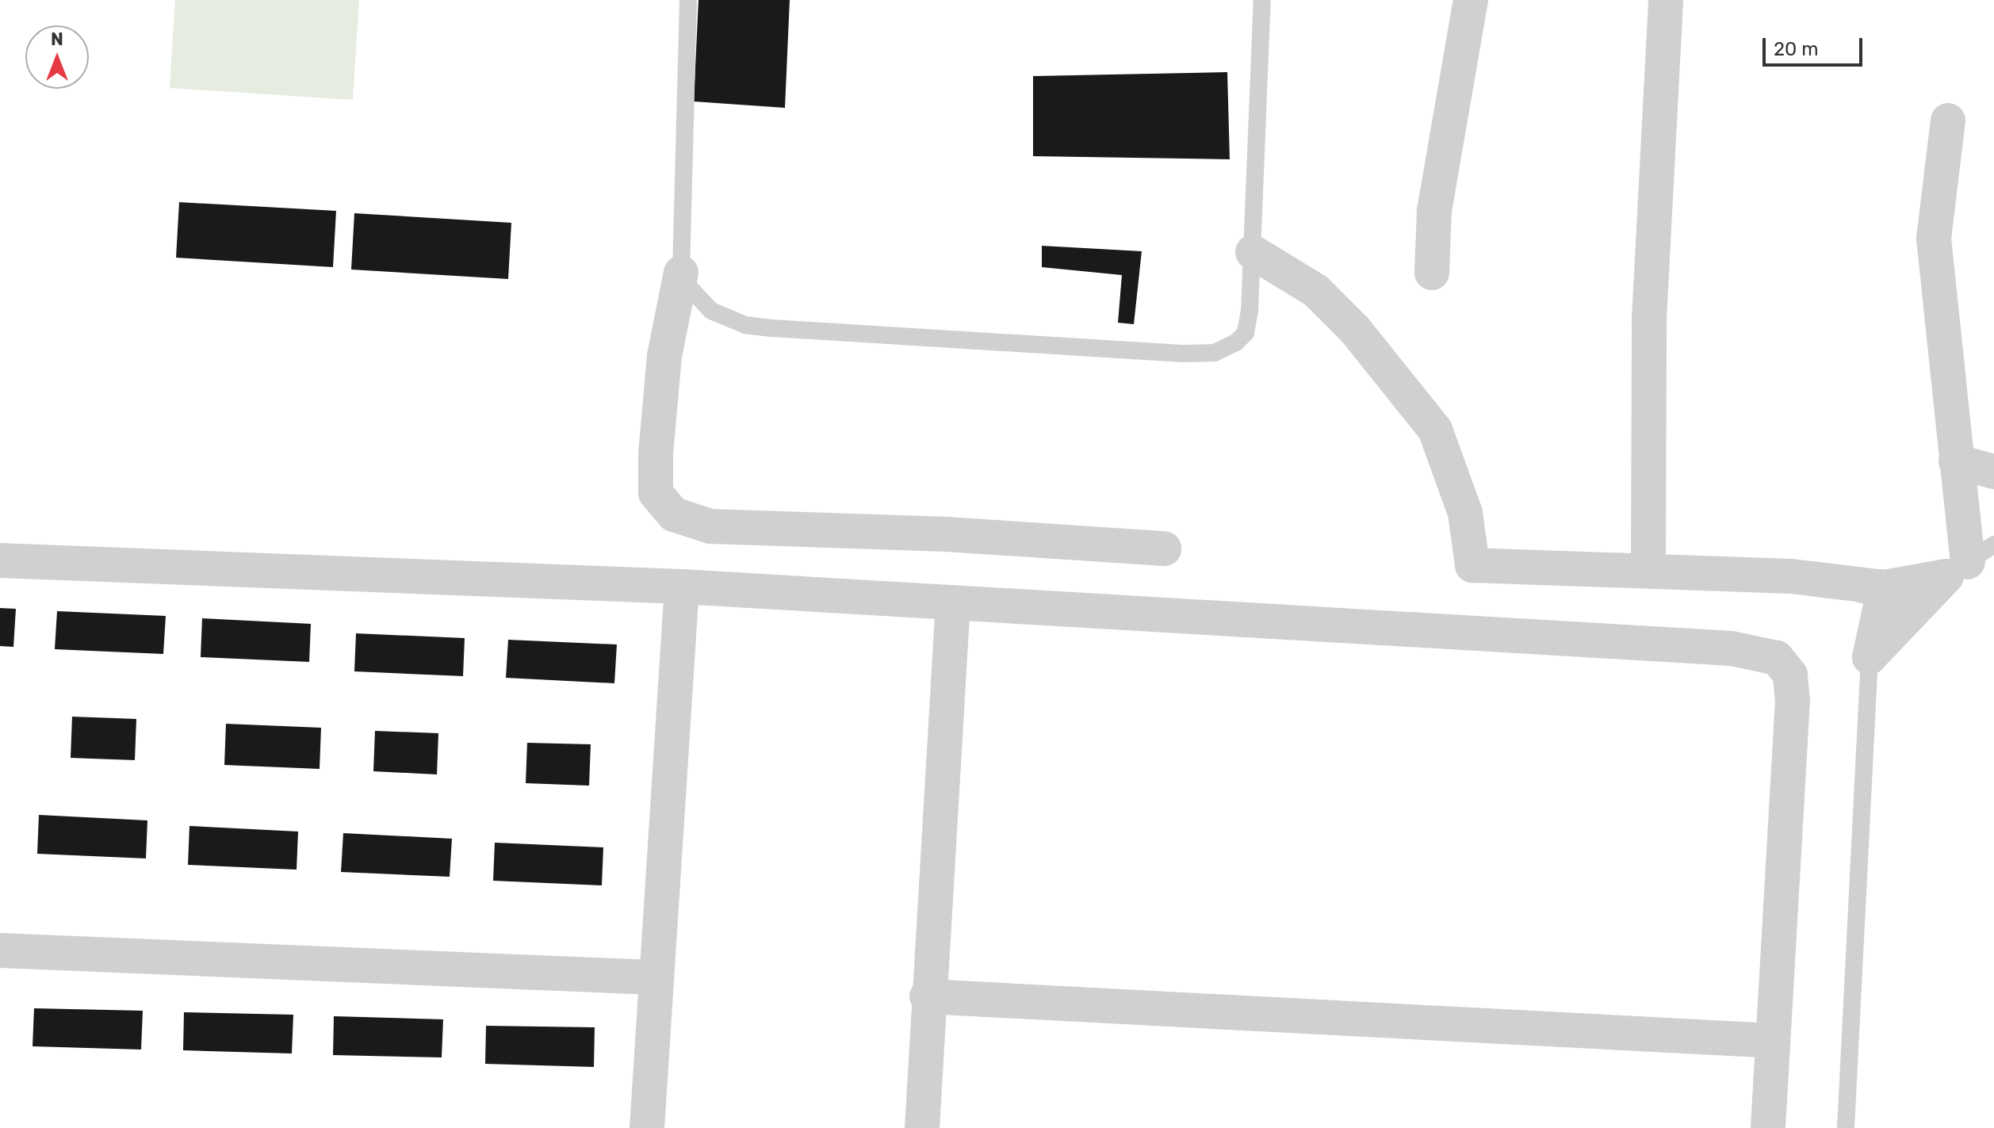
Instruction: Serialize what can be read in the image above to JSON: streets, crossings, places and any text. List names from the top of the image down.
{
  "scale_bar": "20 m",
  "north": "top"
}
